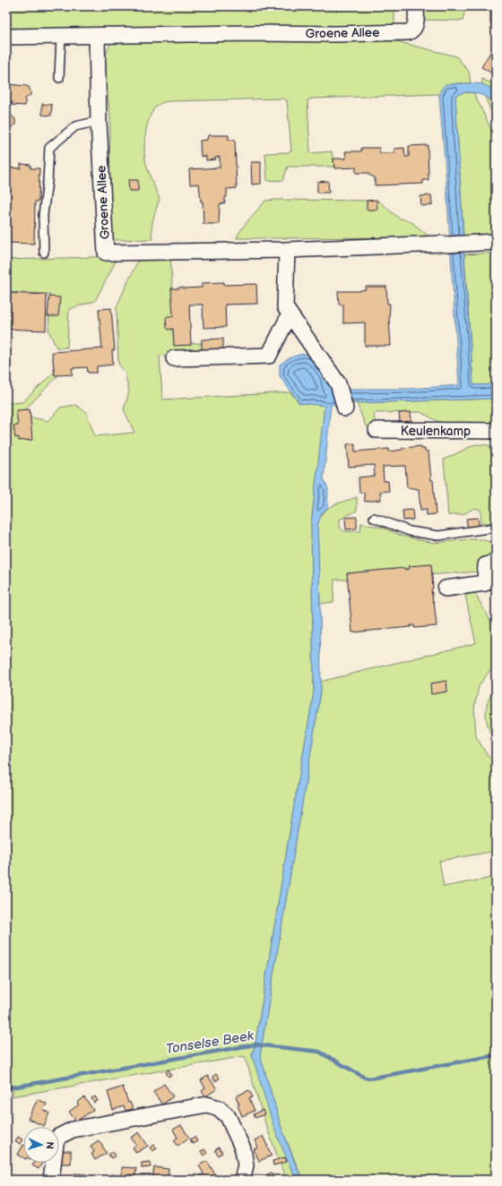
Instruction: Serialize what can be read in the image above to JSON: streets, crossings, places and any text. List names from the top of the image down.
{
  "streets": {
    "street": ["Groene Allee", "Keulenkamp"]
  },
  "water": ["Tonselse Beek"],
  "north": "right"
}
